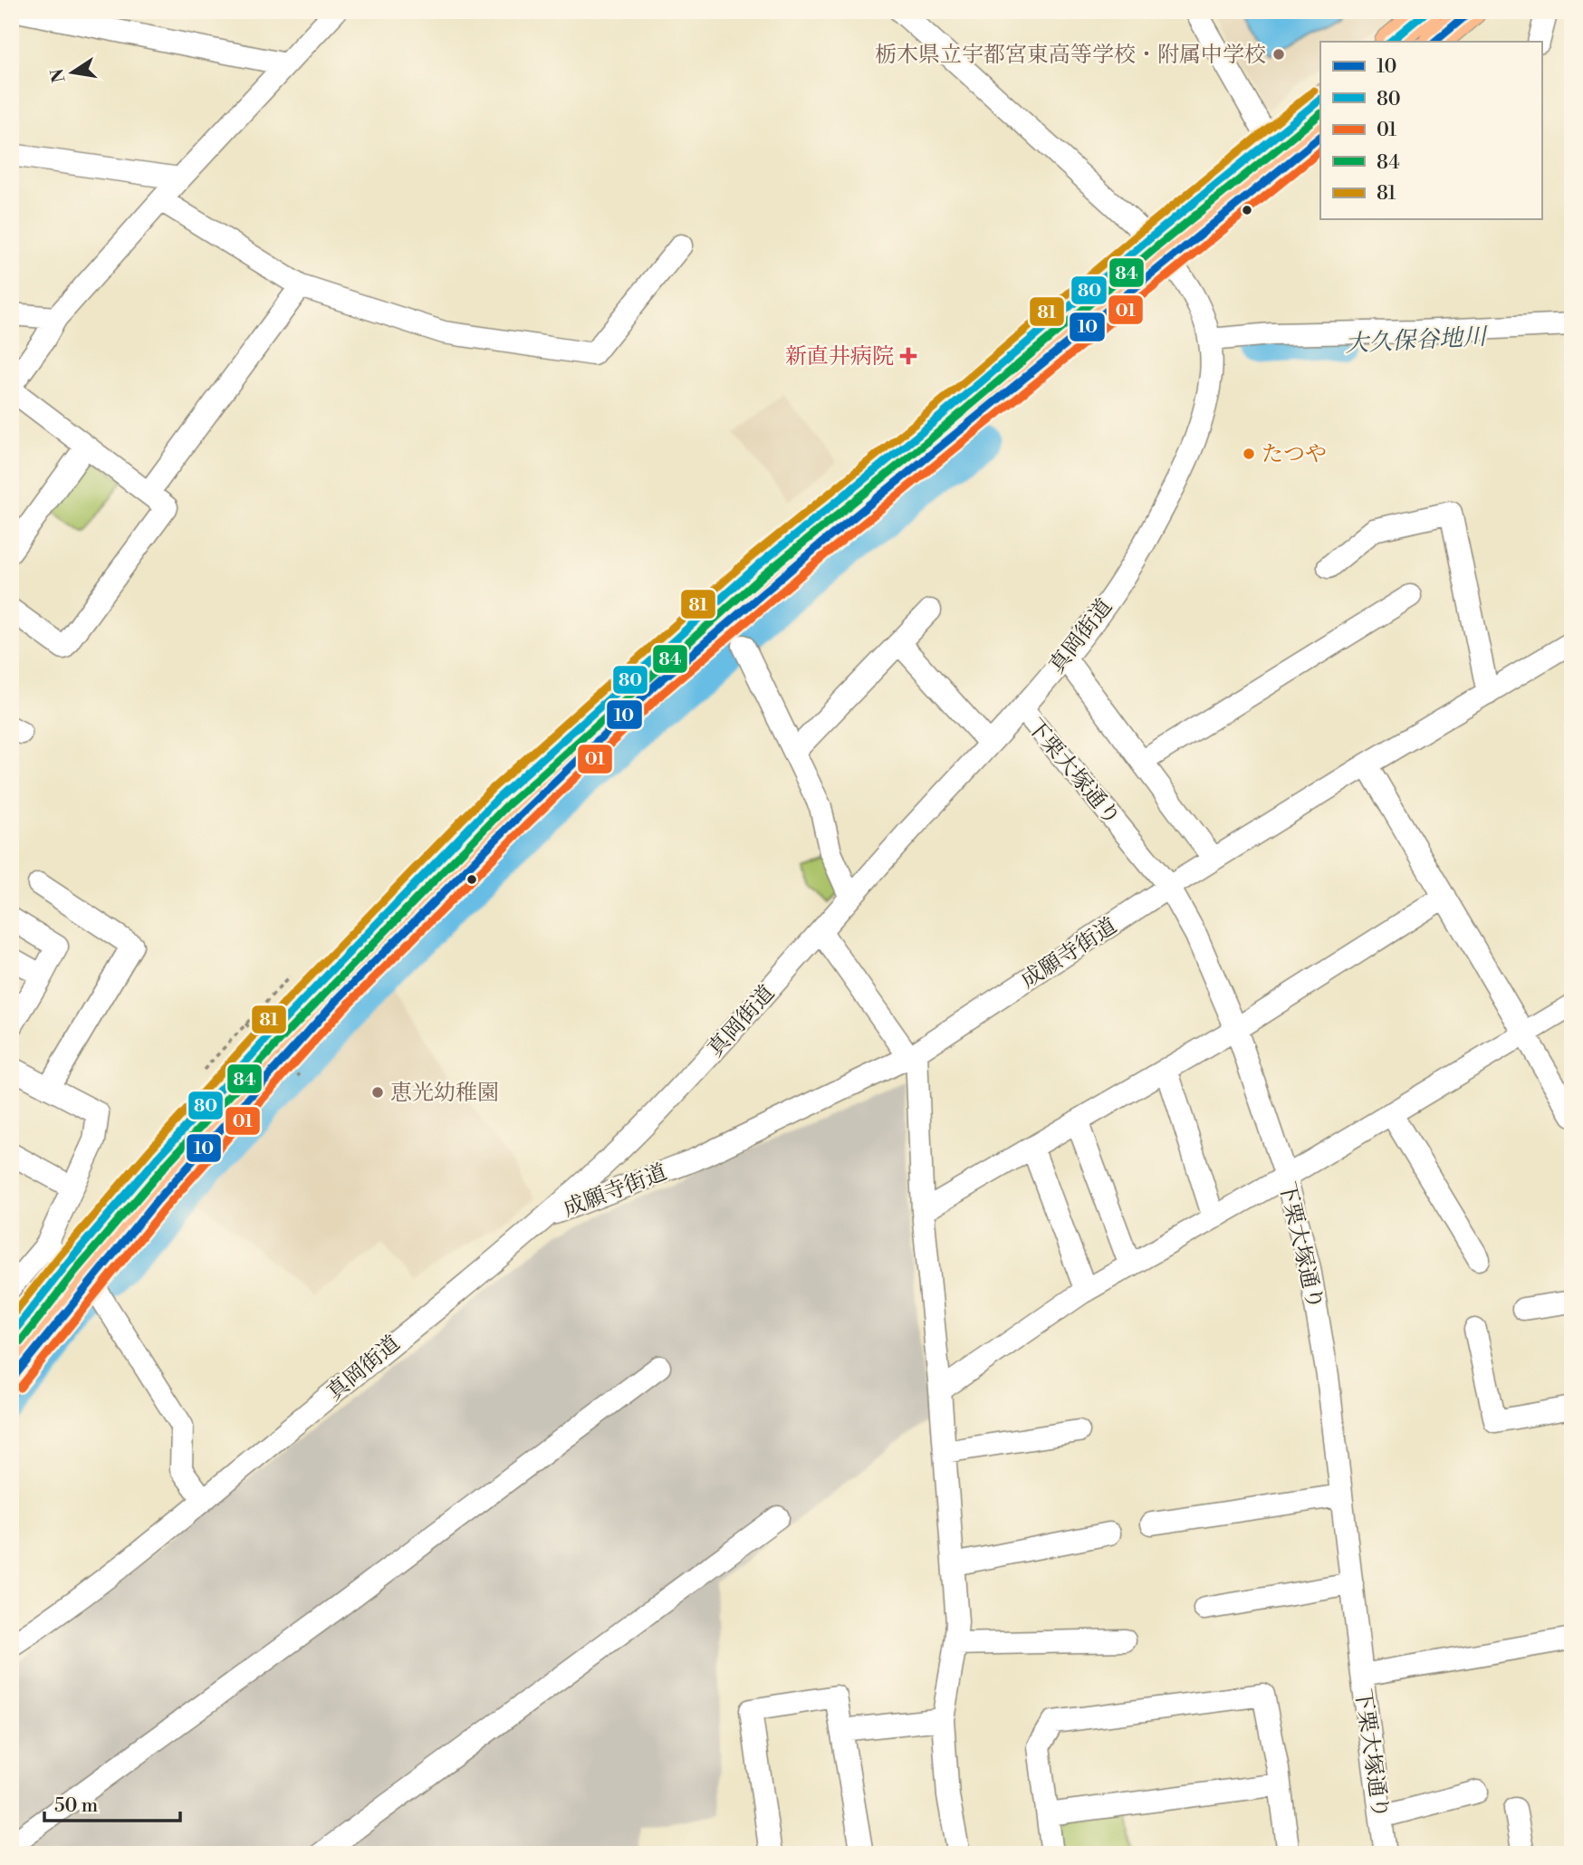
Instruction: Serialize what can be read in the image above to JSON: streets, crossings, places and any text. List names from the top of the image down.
{
  "streets": {
    "street": ["真岡街道", "下栗大塚通り", "成願寺街道"]
  },
  "crossings": [
    ["真岡街道", "下栗大塚通り"],
    ["真岡街道", "成願寺街道"],
    ["下栗大塚通り", "成願寺街道"]
  ],
  "water": ["大久保谷地川"],
  "places": {
    "other": ["栃木県立宇都宮東高等学校・附属中学校", "たつや", "恵光幼稚園"],
    "health": ["新直井病院"]
  },
  "lines": [
    "transit line 10",
    "transit line 80",
    "transit line 81",
    "transit line 84",
    "transit line 01"
  ],
  "legend": [
    "10",
    "80",
    "01",
    "84",
    "81"
  ],
  "scale_bar": "50 m",
  "north": "left"
}
